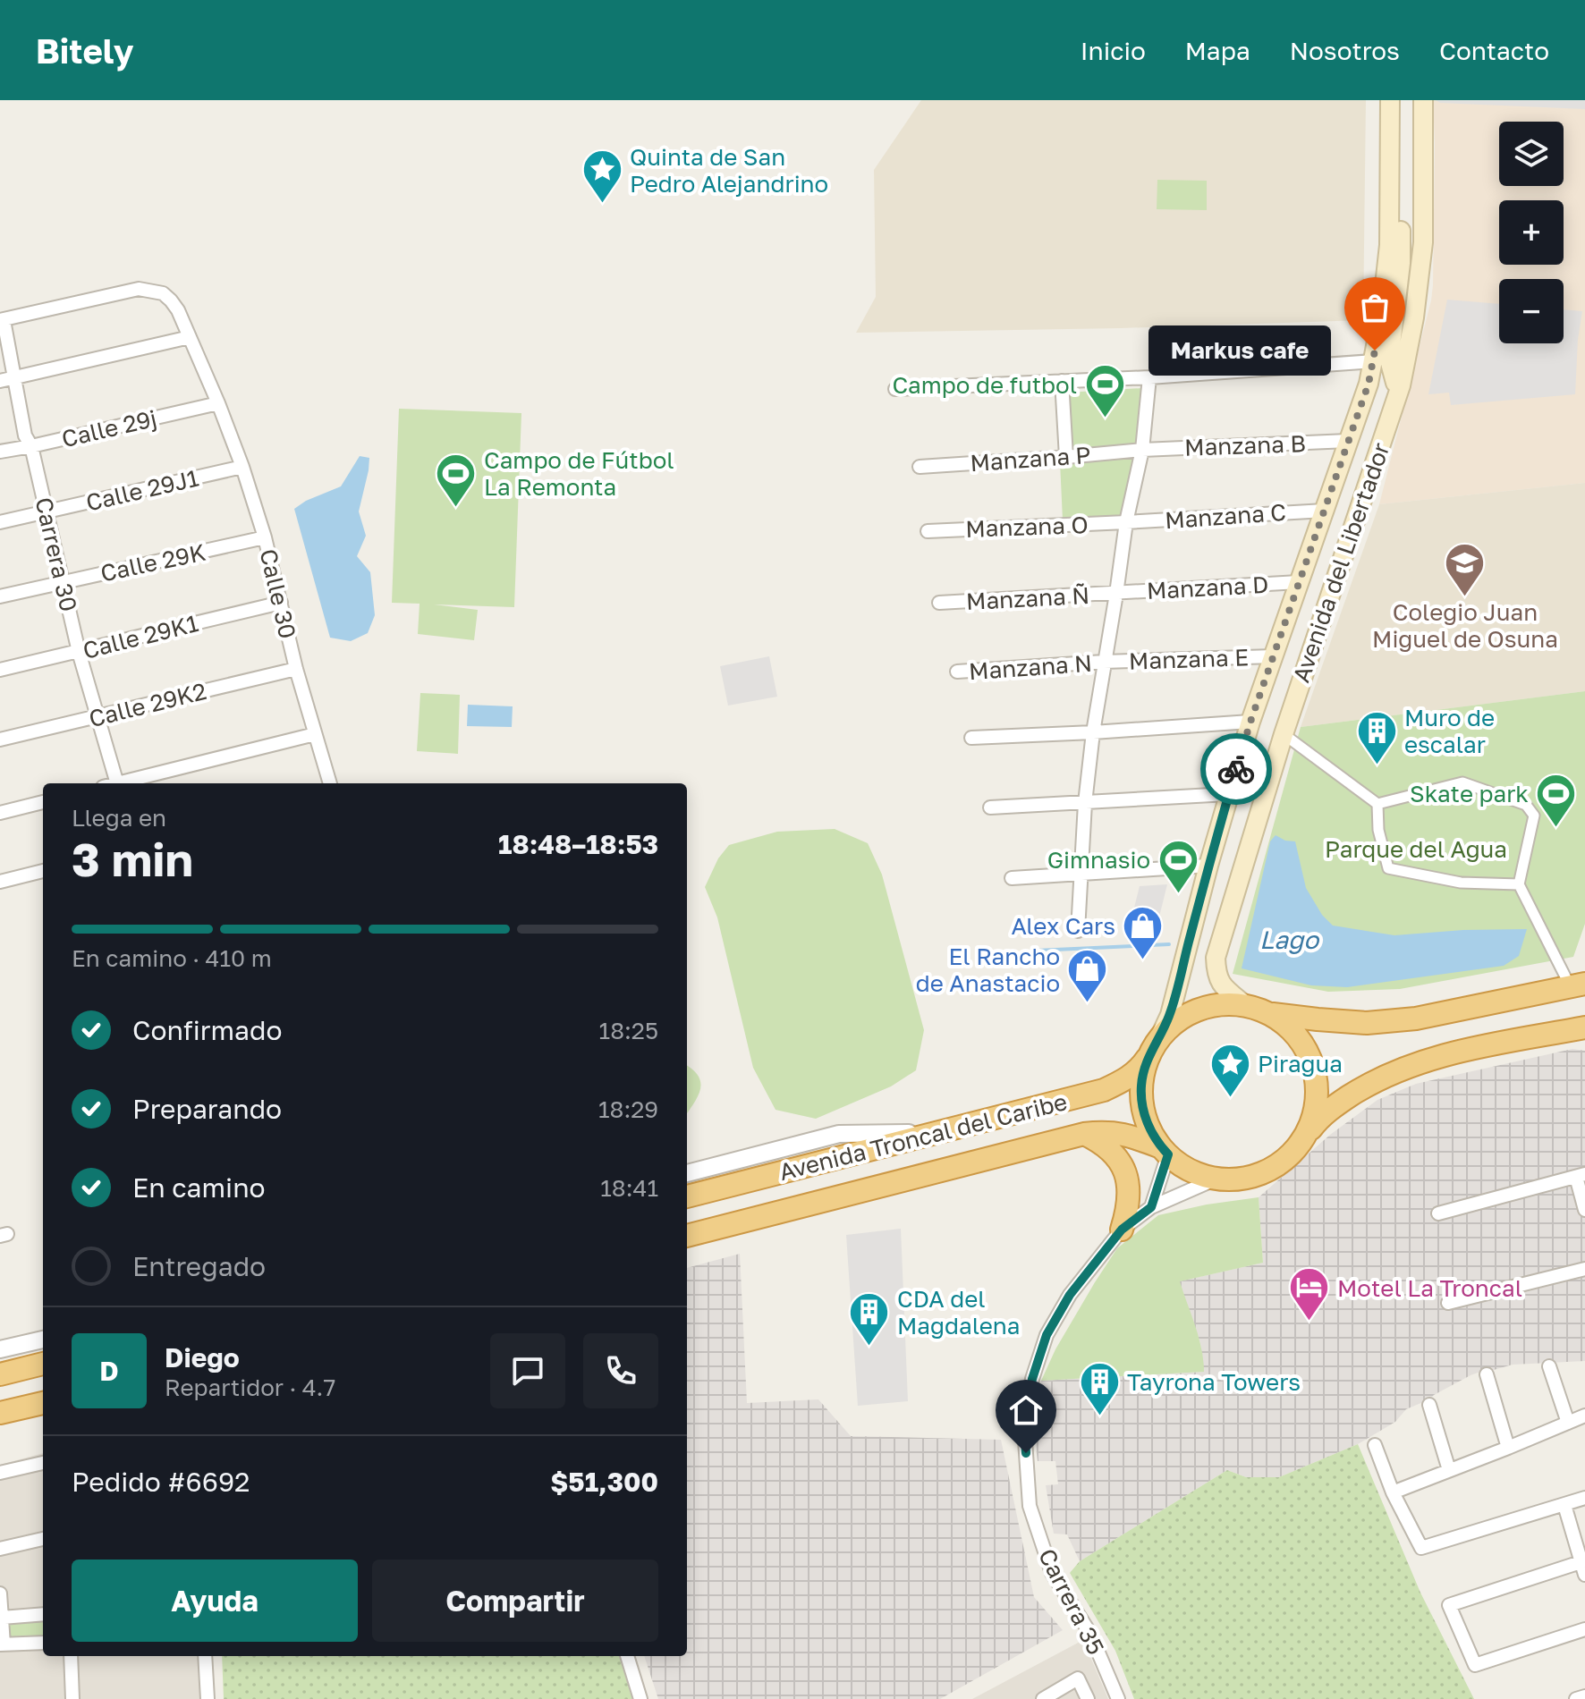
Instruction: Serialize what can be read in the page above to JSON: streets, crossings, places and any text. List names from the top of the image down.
{
  "streets": {
    "highway": ["Avenida Troncal del Caribe"],
    "main road": ["Avenida del Libertador"],
    "street": [
      "Calle 29j",
      "Manzana B",
      "Manzana P",
      "Calle 29J1",
      "Manzana C",
      "Manzana O",
      "Carrera 30",
      "Calle 29K",
      "Manzana D",
      "Calle 30",
      "Manzana Ñ",
      "Calle 29K1",
      "Manzana E",
      "Manzana N",
      "Calle 29K2",
      "Carrera 35"
    ]
  },
  "crossings": [
    ["Calle 29j", "Carrera 30"],
    ["Calle 29j", "Calle 30"],
    ["Manzana B", "Manzana P"],
    ["Manzana B", "Avenida del Libertador"],
    ["Calle 29J1", "Carrera 30"],
    ["Calle 29J1", "Calle 30"],
    ["Manzana C", "Manzana O"],
    ["Manzana C", "Avenida del Libertador"],
    ["Carrera 30", "Calle 29K"],
    ["Carrera 30", "Calle 30"],
    ["Carrera 30", "Calle 29K1"],
    ["Carrera 30", "Calle 29K2"],
    ["Calle 29K", "Calle 30"],
    ["Avenida del Libertador", "Manzana D"],
    ["Avenida del Libertador", "Manzana E"],
    ["Avenida del Libertador", "Avenida Troncal del Caribe"],
    ["Avenida del Libertador", "Carrera 35"],
    ["Manzana D", "Manzana Ñ"],
    ["Calle 30", "Calle 29K1"],
    ["Calle 30", "Calle 29K2"],
    ["Manzana E", "Manzana N"],
    ["Avenida Troncal del Caribe", "Carrera 35"]
  ],
  "water": ["Lago"],
  "parks": ["Parque del Agua"],
  "places": {
    "place": ["Quinta de San Pedro Alejandrino", "Piragua"],
    "other": ["Markus cafe"],
    "sports": [
      "Campo de futbol",
      "Campo de Fútbol La Remonta",
      "Skate park",
      "Gimnasio"
    ],
    "school or university": ["Colegio Juan Miguel de Osuna"],
    "building": ["Muro de escalar", "CDA del Magdalena", "Tayrona Towers"],
    "shop": ["Alex Cars", "El Rancho de Anastacio"],
    "hotel": ["Motel La Troncal"]
  },
  "page": {
    "header": "Bitely",
    "nav": [
      "Inicio",
      "Mapa",
      "Nosotros",
      "Contacto"
    ],
    "map_buttons": ["+", "−"],
    "bubble": "Markus cafe",
    "heading": ["3 min", "Llega en", "18:48–18:53"],
    "panel": [
      "Diego",
      "Repartidor · 4.7",
      "Pedido #6692",
      "$51,300"
    ],
    "bar": "En camino · 410 m",
    "list": [
      ["Confirmado", "18:25"],
      ["Preparando", "18:29"],
      ["En camino", "18:41"],
      "Entregado"
    ],
    "round": "D",
    "buttons": ["Ayuda", "Compartir"]
  }
}
